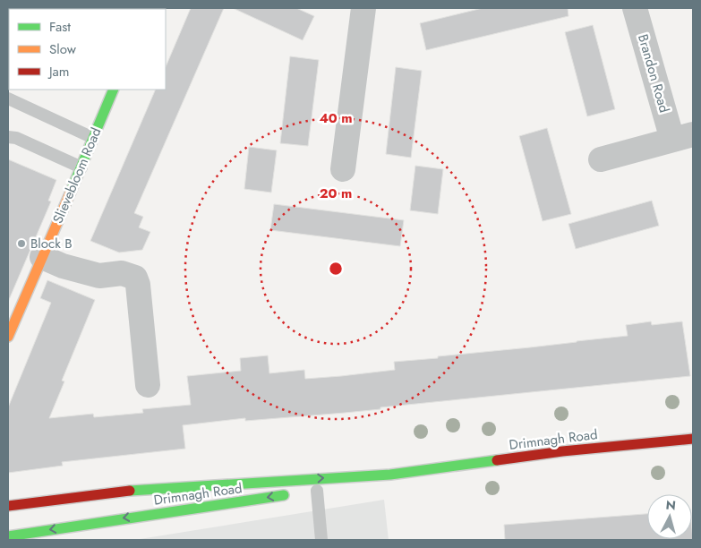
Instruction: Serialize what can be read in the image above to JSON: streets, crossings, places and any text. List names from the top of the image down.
{
  "streets": {
    "main road": ["Slievebloom Road", "Drimnagh Road"],
    "street": ["Brandon Road"]
  },
  "places": ["Block B"],
  "legend": ["Fast", "Slow", "Jam"],
  "north": "top",
  "rings": ["40 m", "20 m"]
}
